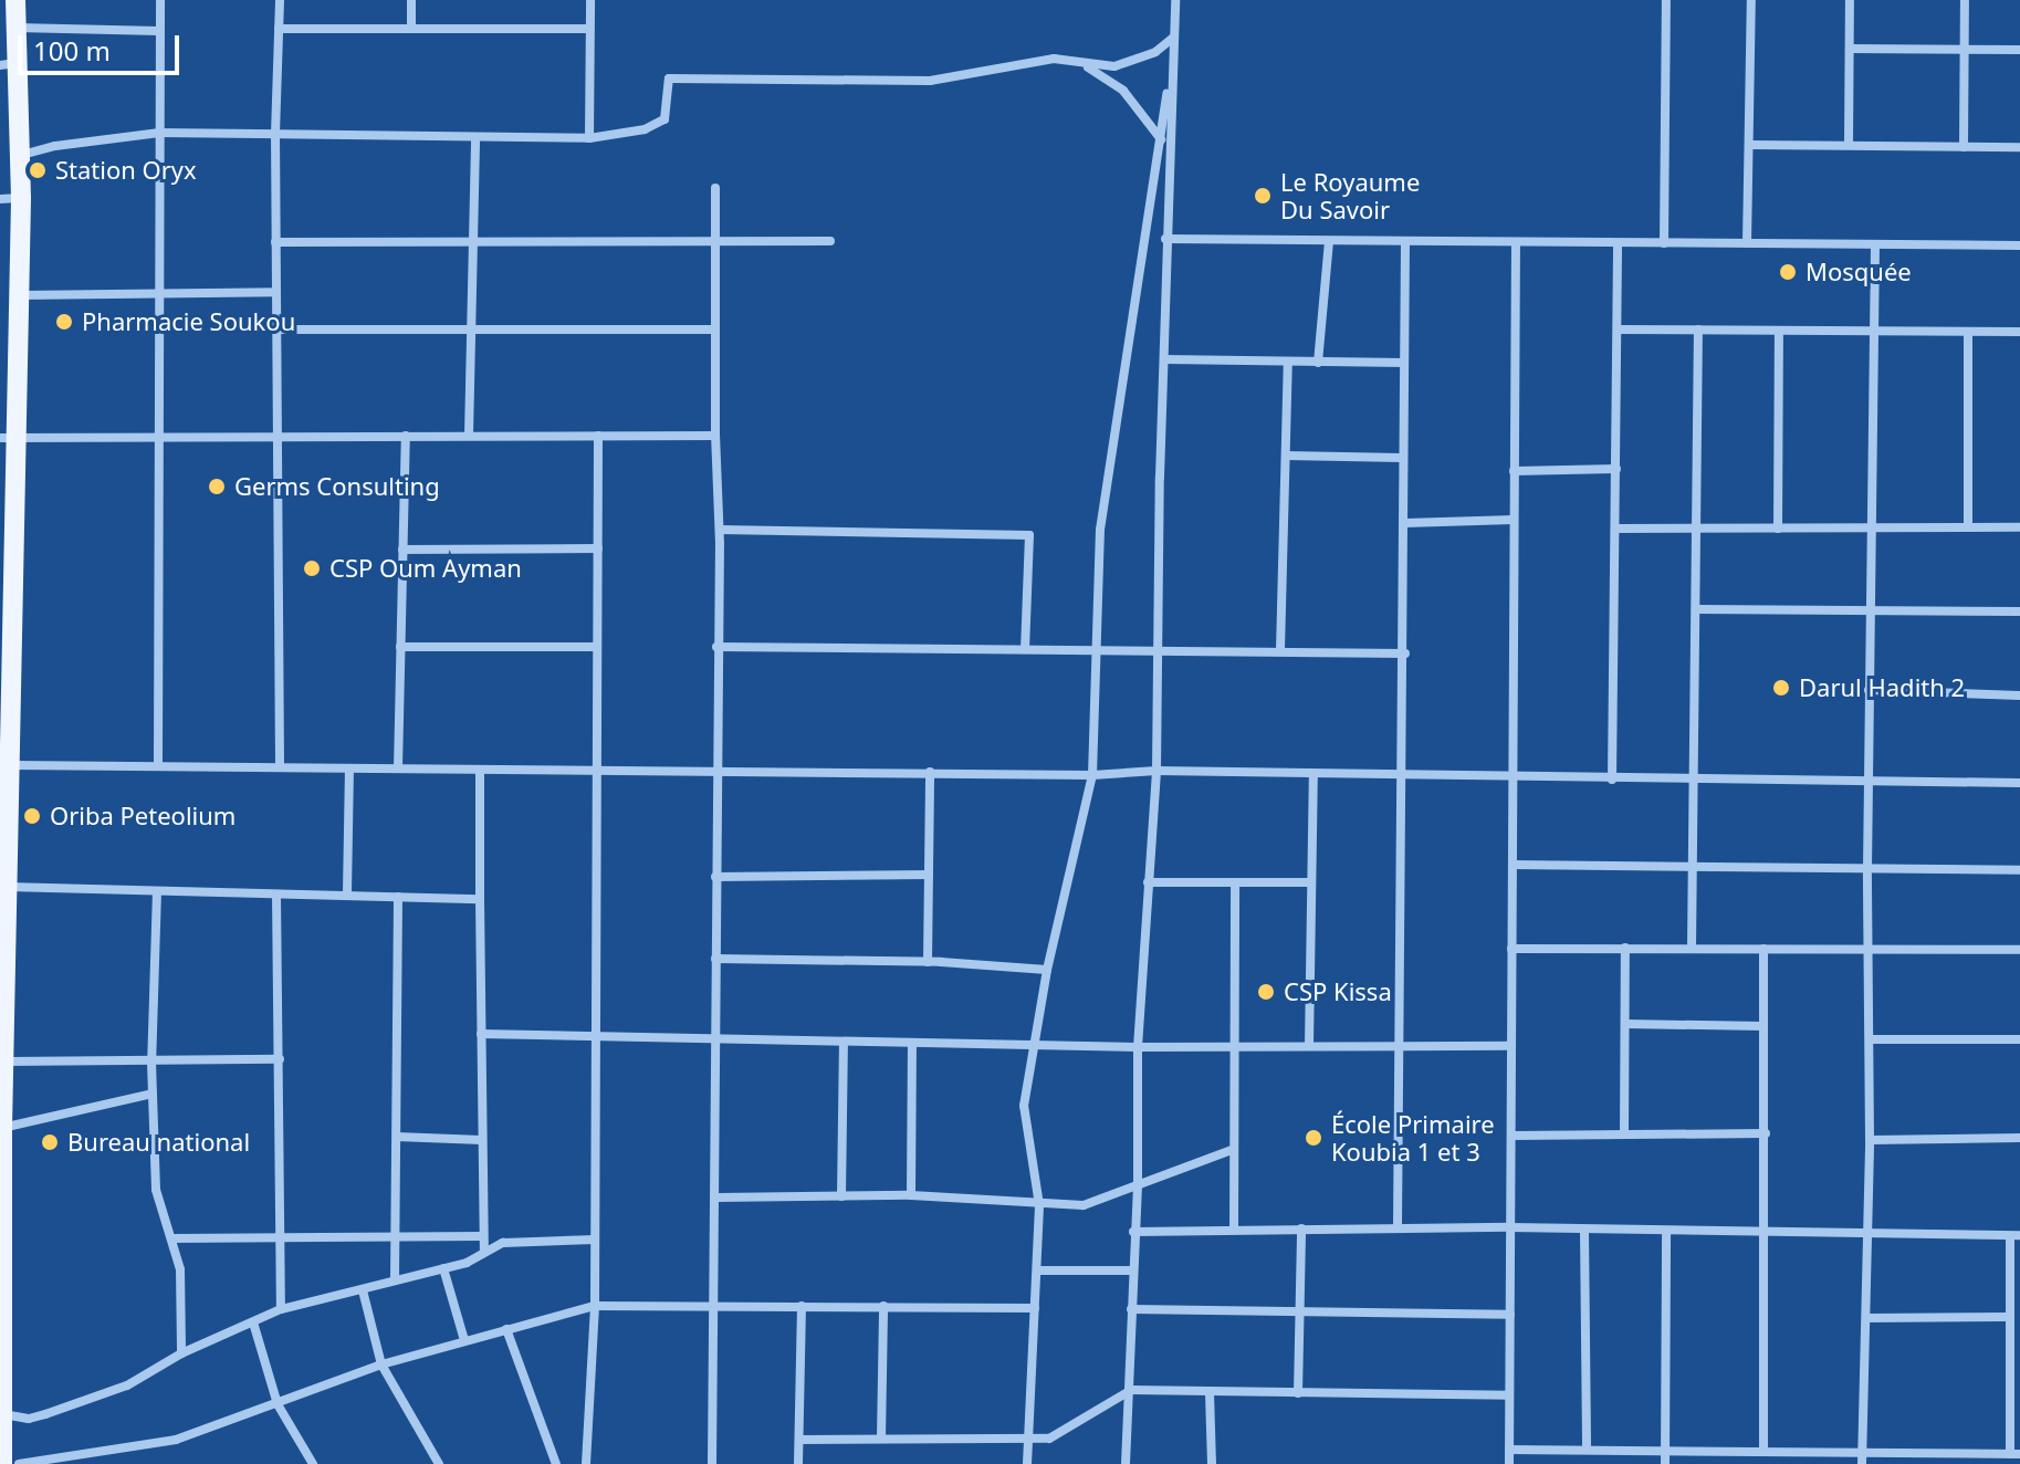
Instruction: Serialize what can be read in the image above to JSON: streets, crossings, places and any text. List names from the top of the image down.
{
  "places": [
    "Station Oryx",
    "Le Royaume Du Savoir",
    "Mosquée",
    "Pharmacie Soukou",
    "Germs Consulting",
    "CSP Oum Ayman",
    "Darul Hadith 2",
    "Oriba Peteolium",
    "CSP Kissa",
    "École Primaire Koubia 1 et 3",
    "Bureau national"
  ],
  "scale_bar": "100 m"
}
